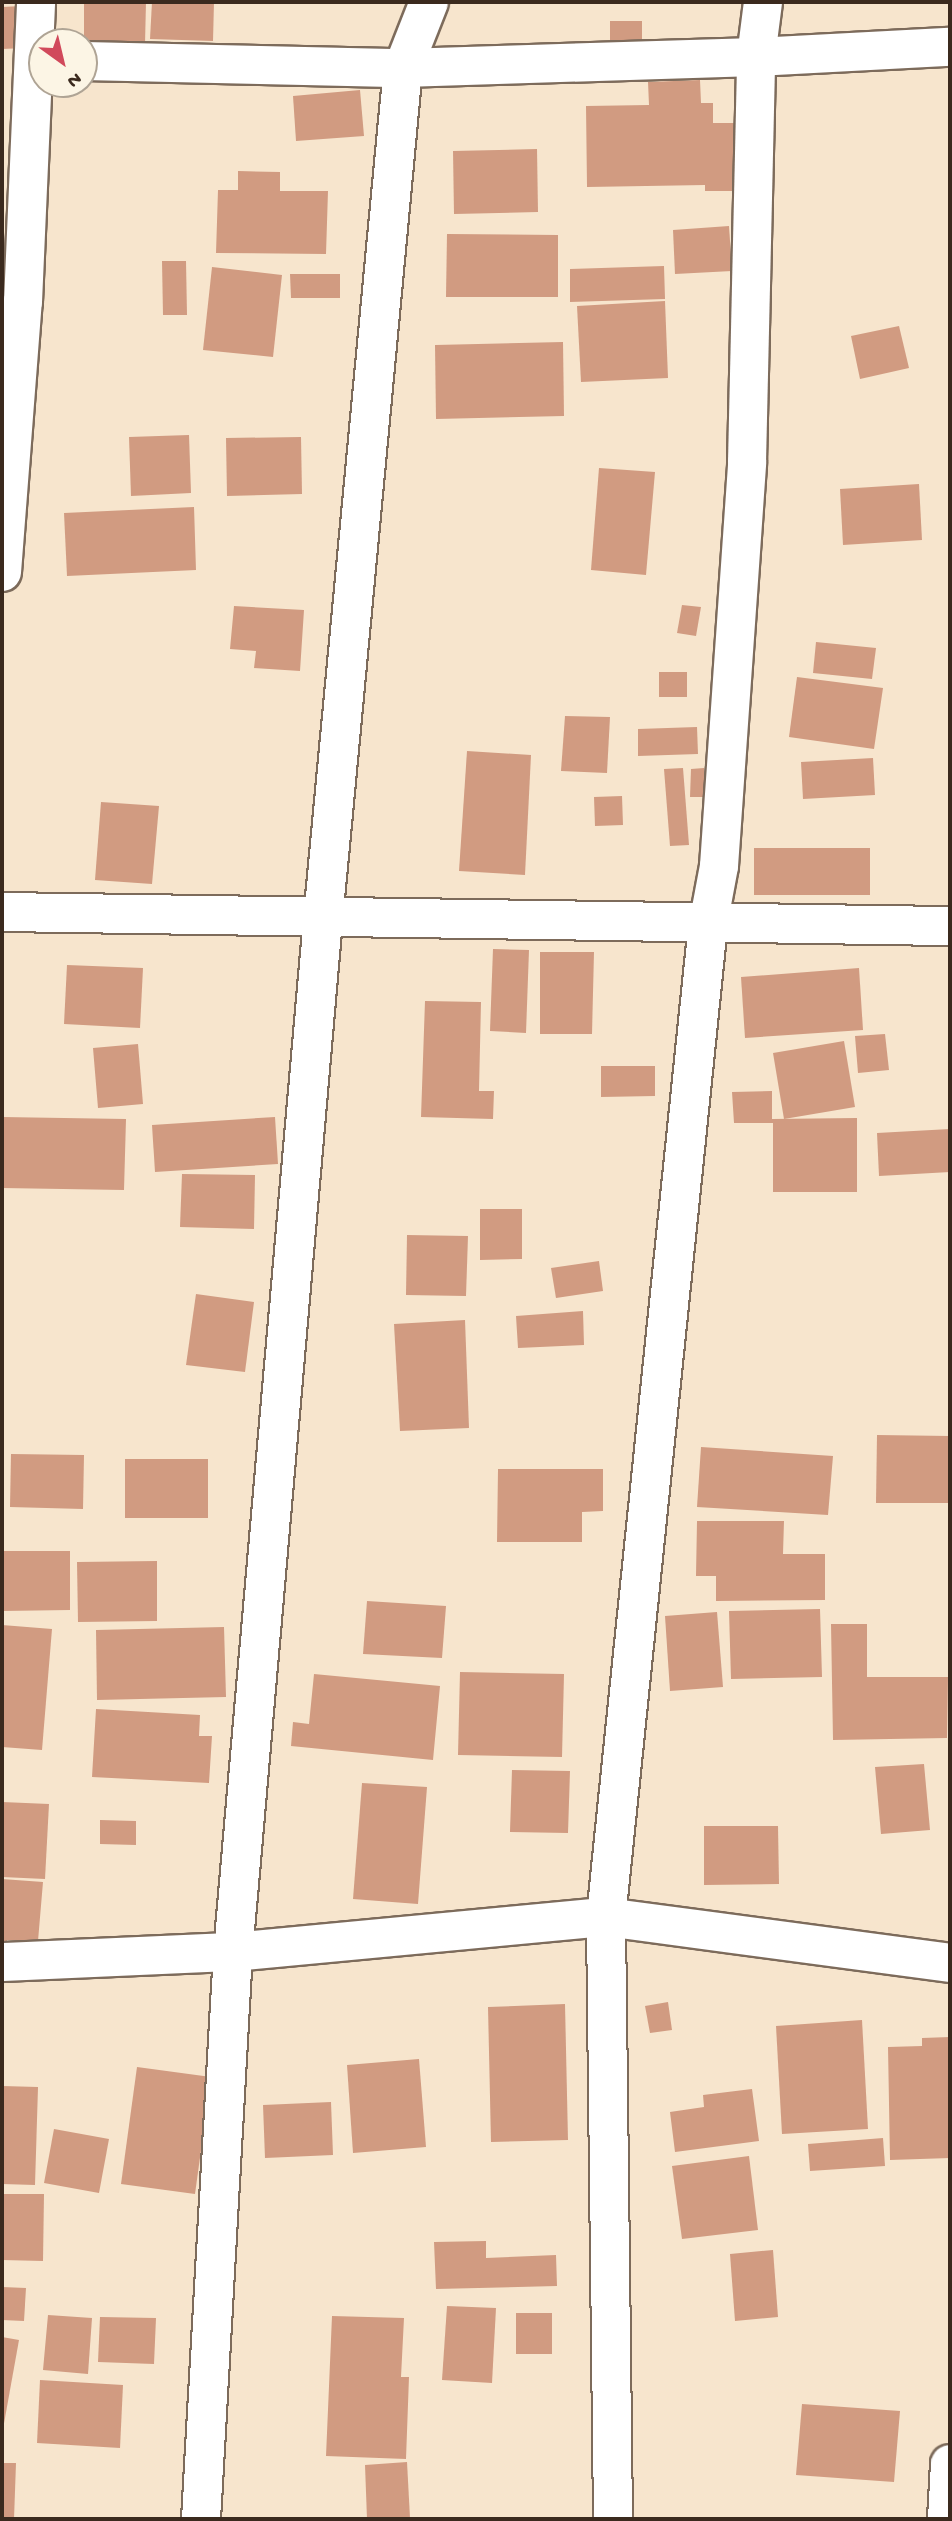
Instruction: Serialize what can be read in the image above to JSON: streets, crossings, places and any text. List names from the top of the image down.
{
  "north": "bottom right"
}
